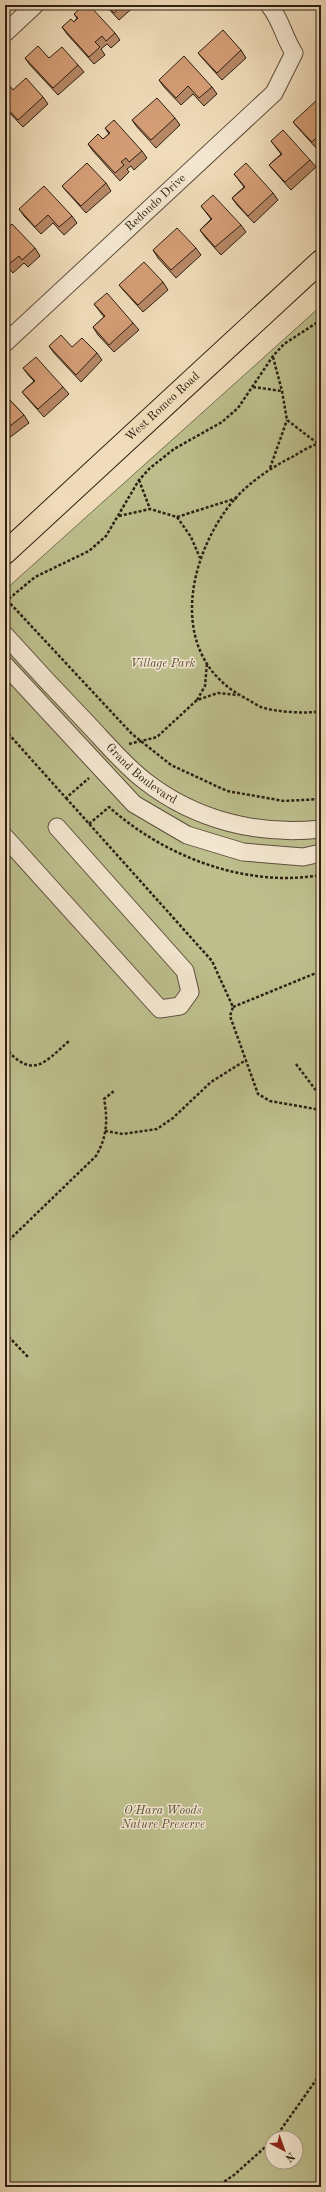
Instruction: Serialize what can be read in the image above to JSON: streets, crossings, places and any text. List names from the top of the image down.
{
  "streets": {
    "main road": ["West Romeo Road"],
    "street": ["Redondo Drive", "Grand Boulevard"]
  },
  "parks": ["Village Park", "O'Hara Woods Nature Preserve"],
  "north": "bottom right"
}
